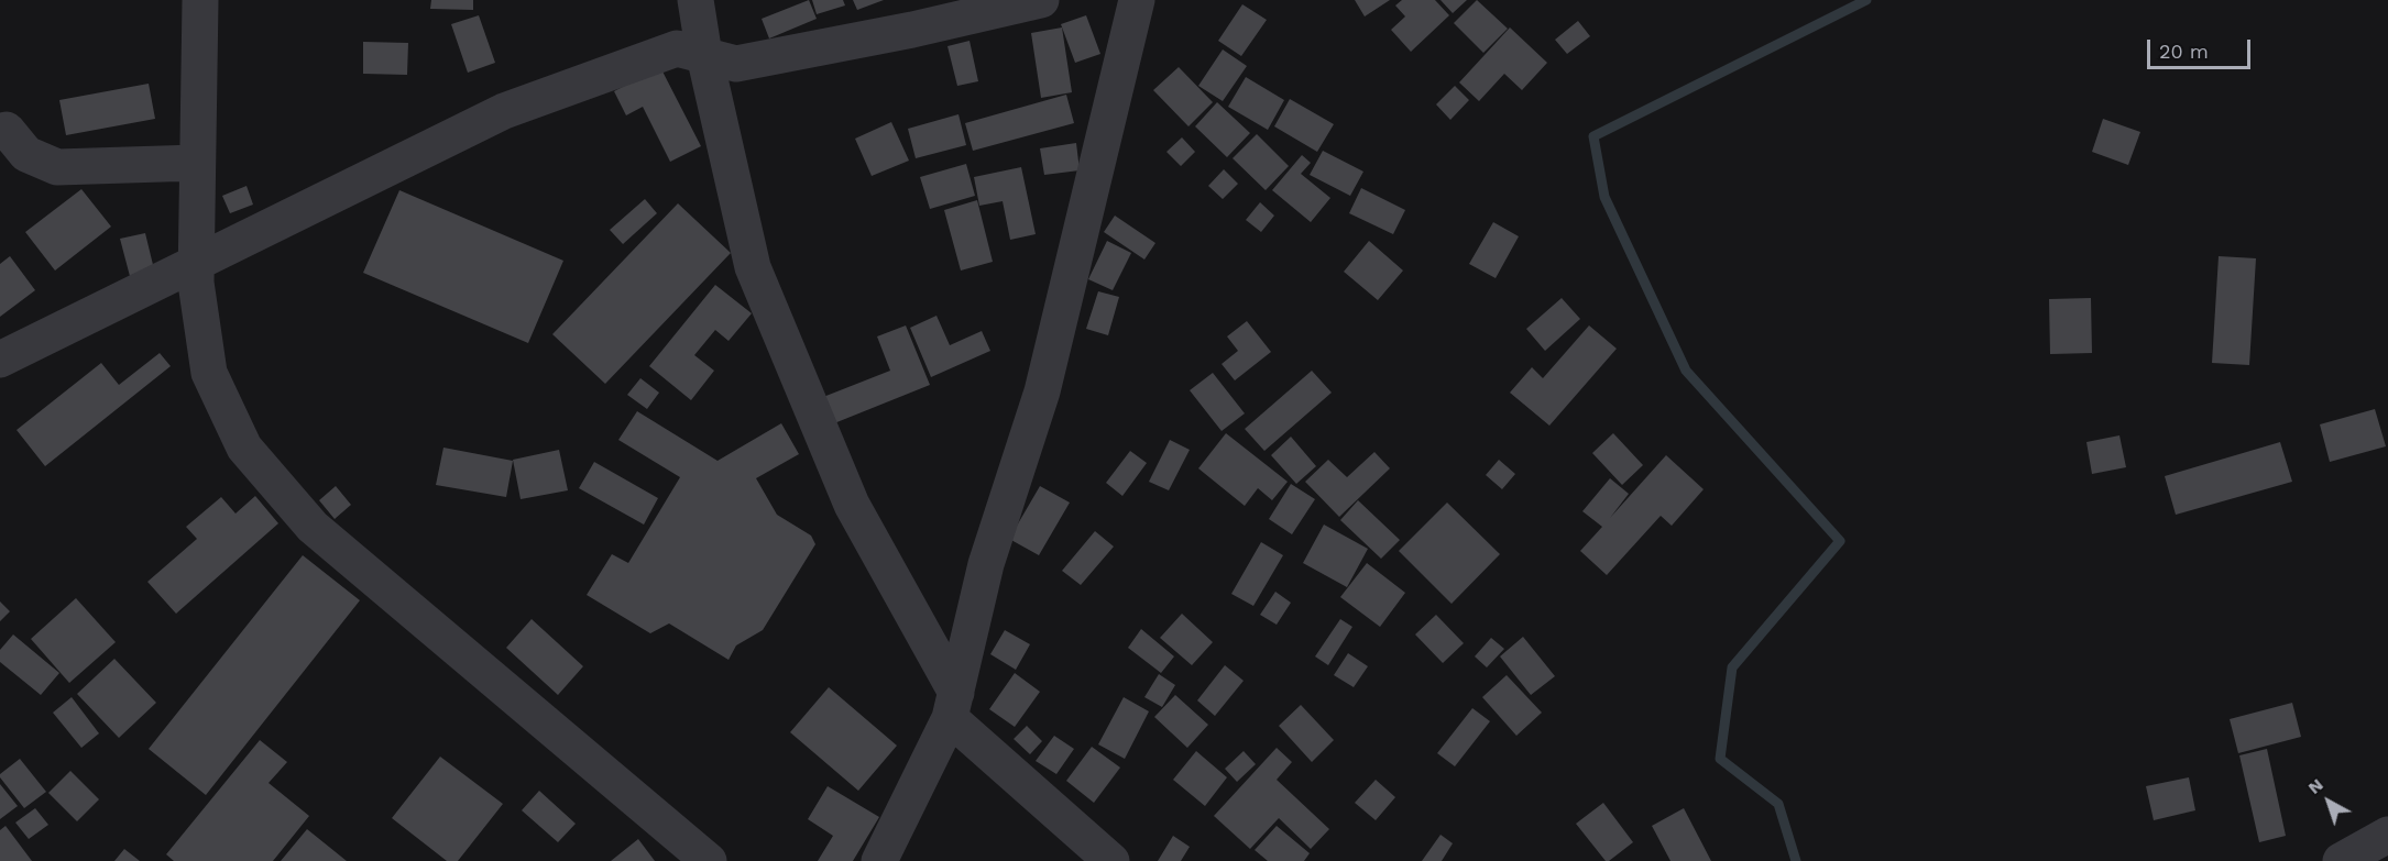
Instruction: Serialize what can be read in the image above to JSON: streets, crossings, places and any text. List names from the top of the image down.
{
  "scale_bar": "20 m",
  "north": "top left"
}
